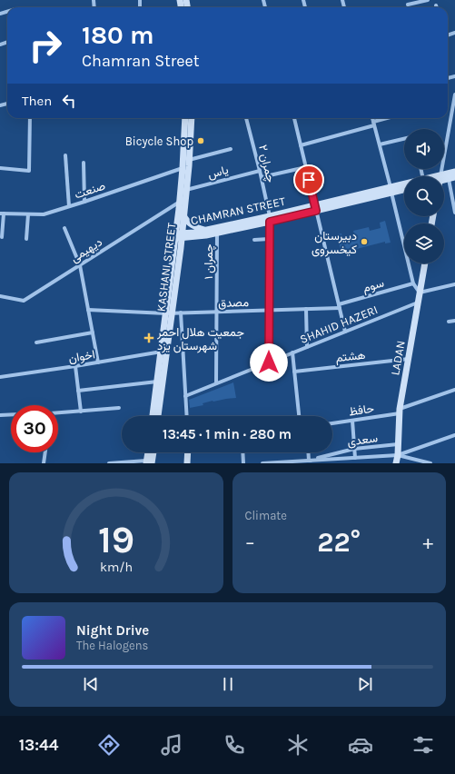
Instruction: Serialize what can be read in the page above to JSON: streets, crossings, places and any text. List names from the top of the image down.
{
  "streets": {
    "main road": ["CHAMRAN STREET", "KASHANI STREET", "LADAN"],
    "street": [
      "چمران ۲",
      "یاس",
      "صنعت",
      "دیهیمی",
      "چمران ۱",
      "سوم",
      "مصدق",
      "SHAHID HAZERI",
      "اخوان",
      "هشتم",
      "حافظ",
      "سعدی"
    ]
  },
  "crossings": [
    ["چمران ۲", "یاس"],
    ["چمران ۲", "CHAMRAN STREET"],
    ["چمران ۲", "مصدق"],
    ["چمران ۲", "SHAHID HAZERI"],
    ["یاس", "KASHANI STREET"],
    ["صنعت", "KASHANI STREET"],
    ["CHAMRAN STREET", "چمران ۱"],
    ["CHAMRAN STREET", "KASHANI STREET"],
    ["دیهیمی", "KASHANI STREET"],
    ["چمران ۱", "مصدق"],
    ["KASHANI STREET", "مصدق"],
    ["KASHANI STREET", "اخوان"],
    ["سوم", "مصدق"],
    ["SHAHID HAZERI", "LADAN"],
    ["هشتم", "LADAN"],
    ["LADAN", "حافظ"],
    ["LADAN", "سعدی"]
  ],
  "places": {
    "other": ["Bicycle Shop", "دبیرستان کیخسروی"],
    "health": ["جمعیت هلال احمر شهرستان یزد"]
  },
  "page": {
    "turn": ["180 m", "Chamran Street"],
    "then": "Then",
    "limit": "30",
    "trip": "13:45 · 1 min · 280 m",
    "tile": "Climate",
    "heat": ["−", "22°", "+"],
    "song": ["Night Drive", "The Halogens"],
    "tabs": "13:44",
    "gauge": ["19", "km/h"]
  }
}
